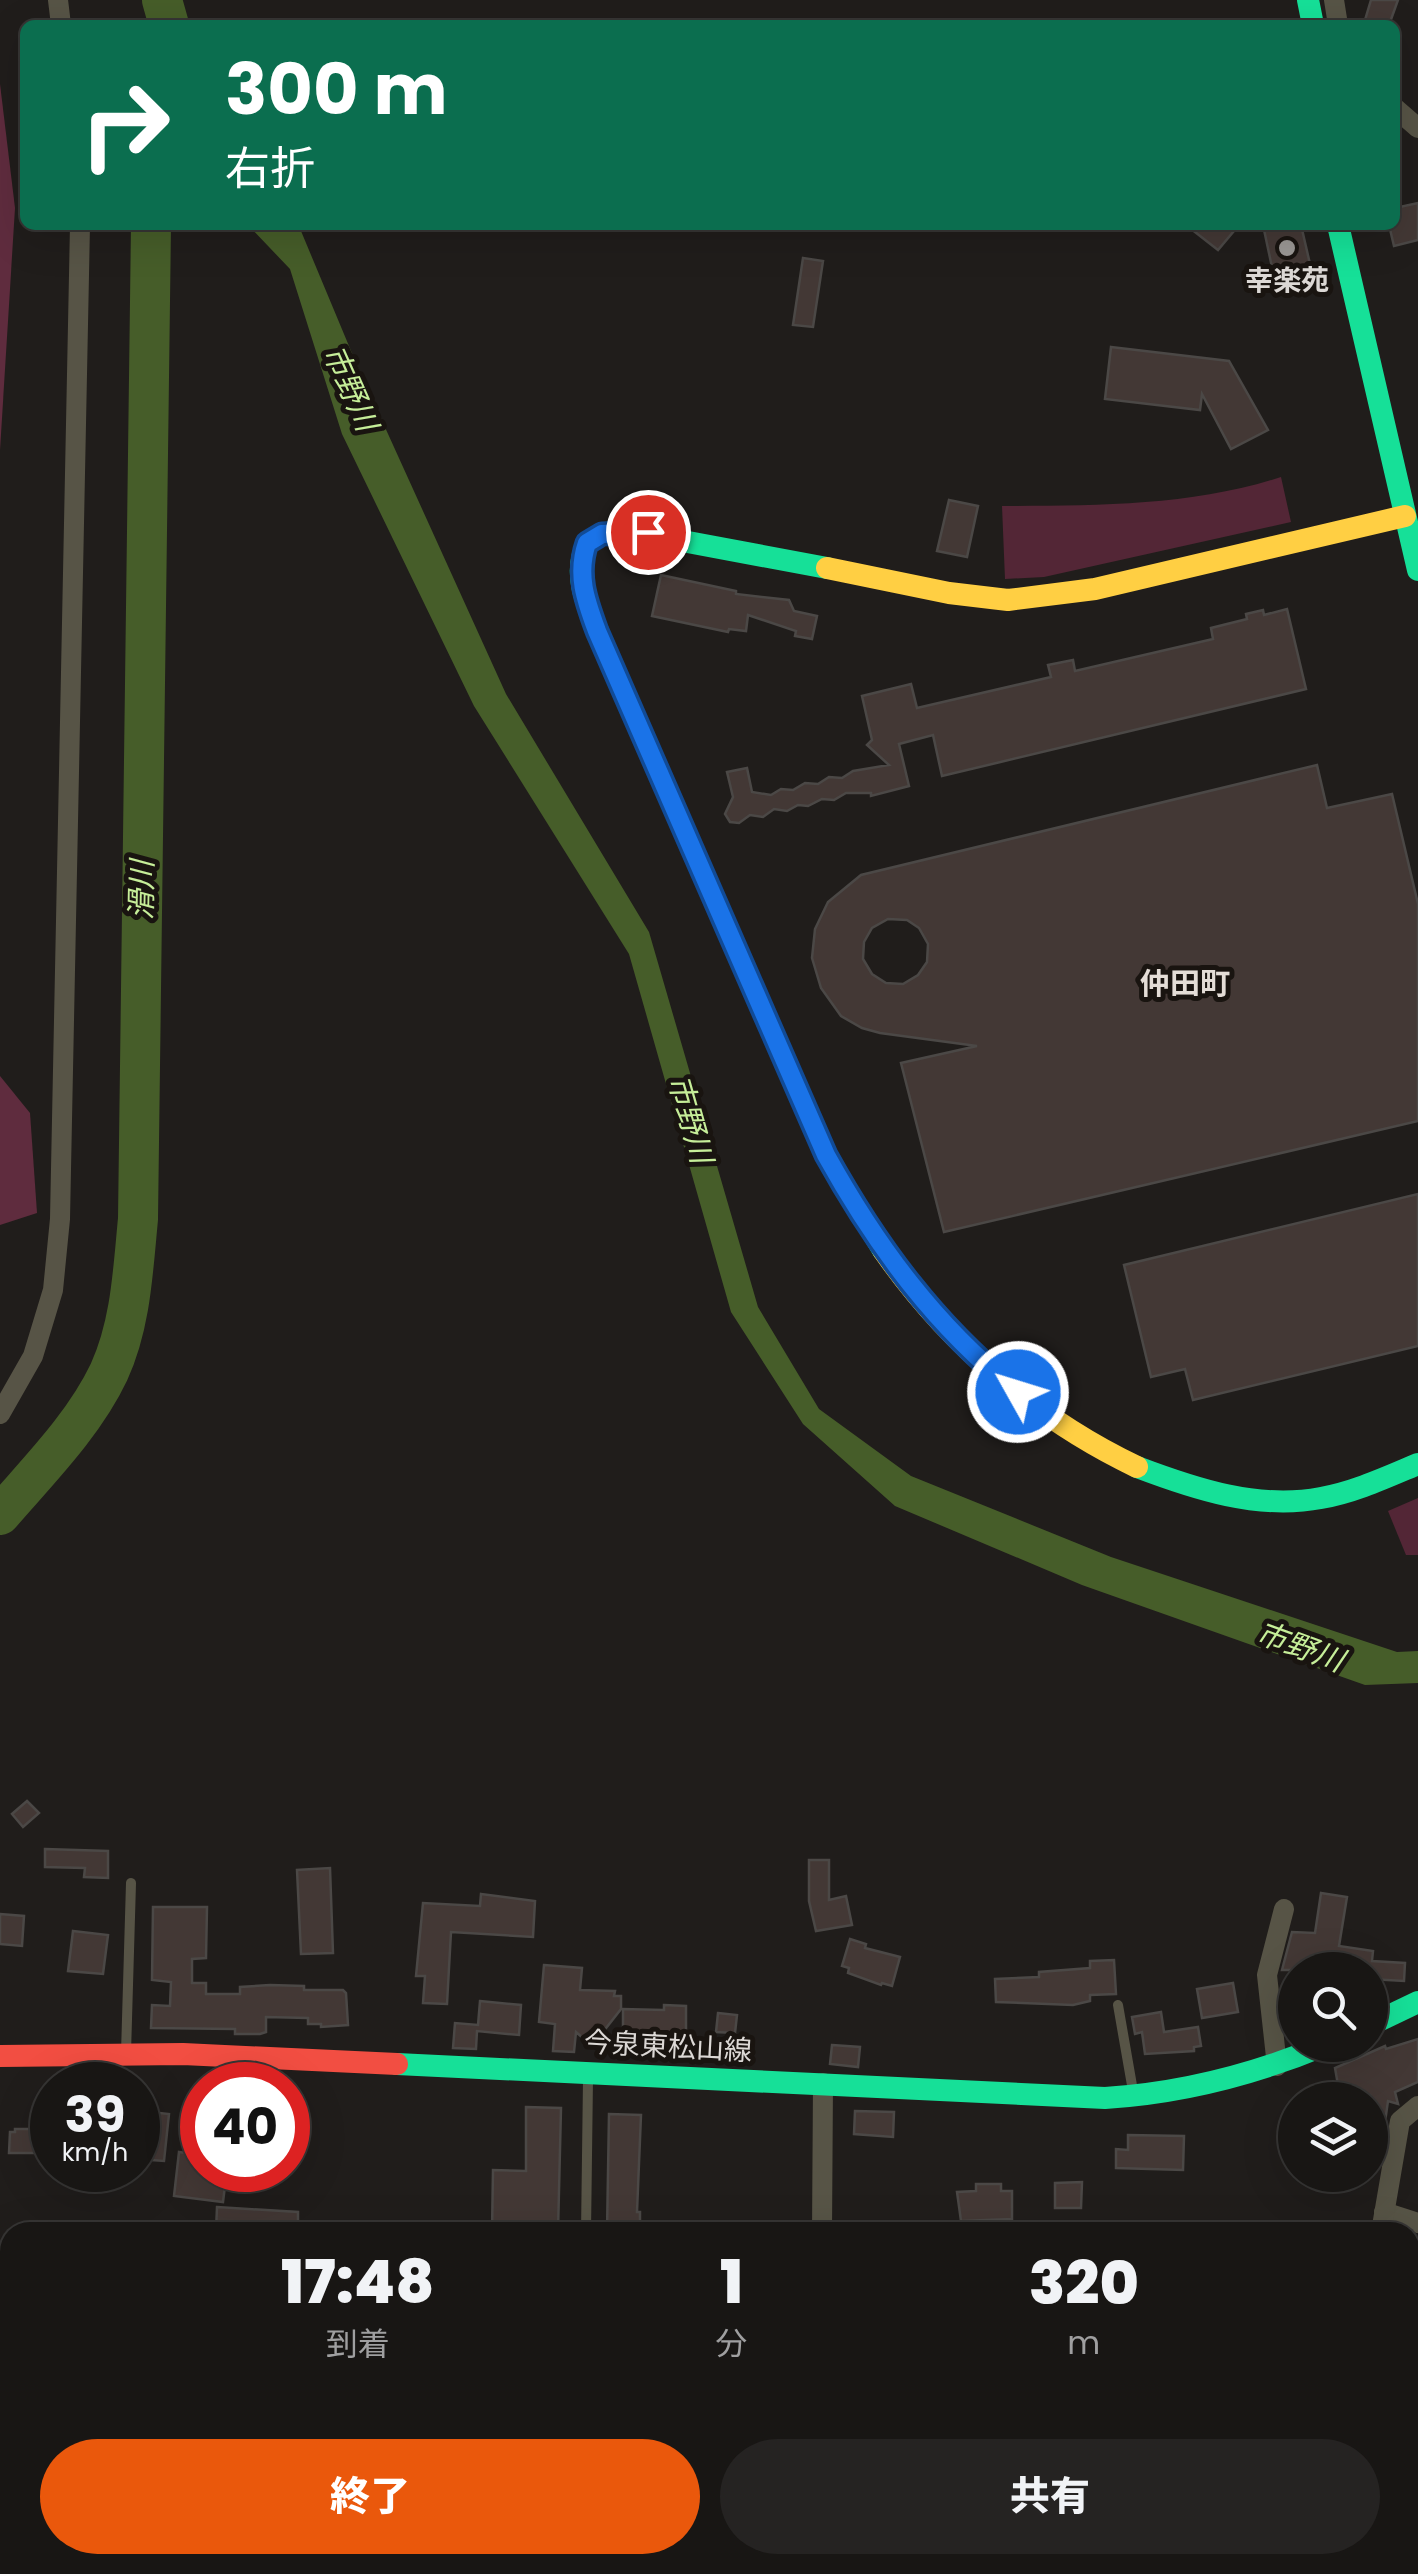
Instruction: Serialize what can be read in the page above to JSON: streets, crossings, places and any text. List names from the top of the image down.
{
  "streets": {
    "main road": ["今泉東松山線"]
  },
  "districts": ["仲田町"],
  "water": ["市野川", "滑川"],
  "places": ["幸楽苑"],
  "page": {
    "turn": ["300 m", "右折"],
    "speed": "39 km/h",
    "limit": "40",
    "eta": [
      "17:48",
      "到着",
      "1",
      "分",
      "320",
      "m"
    ],
    "buttons": ["終了", "共有"]
  }
}
